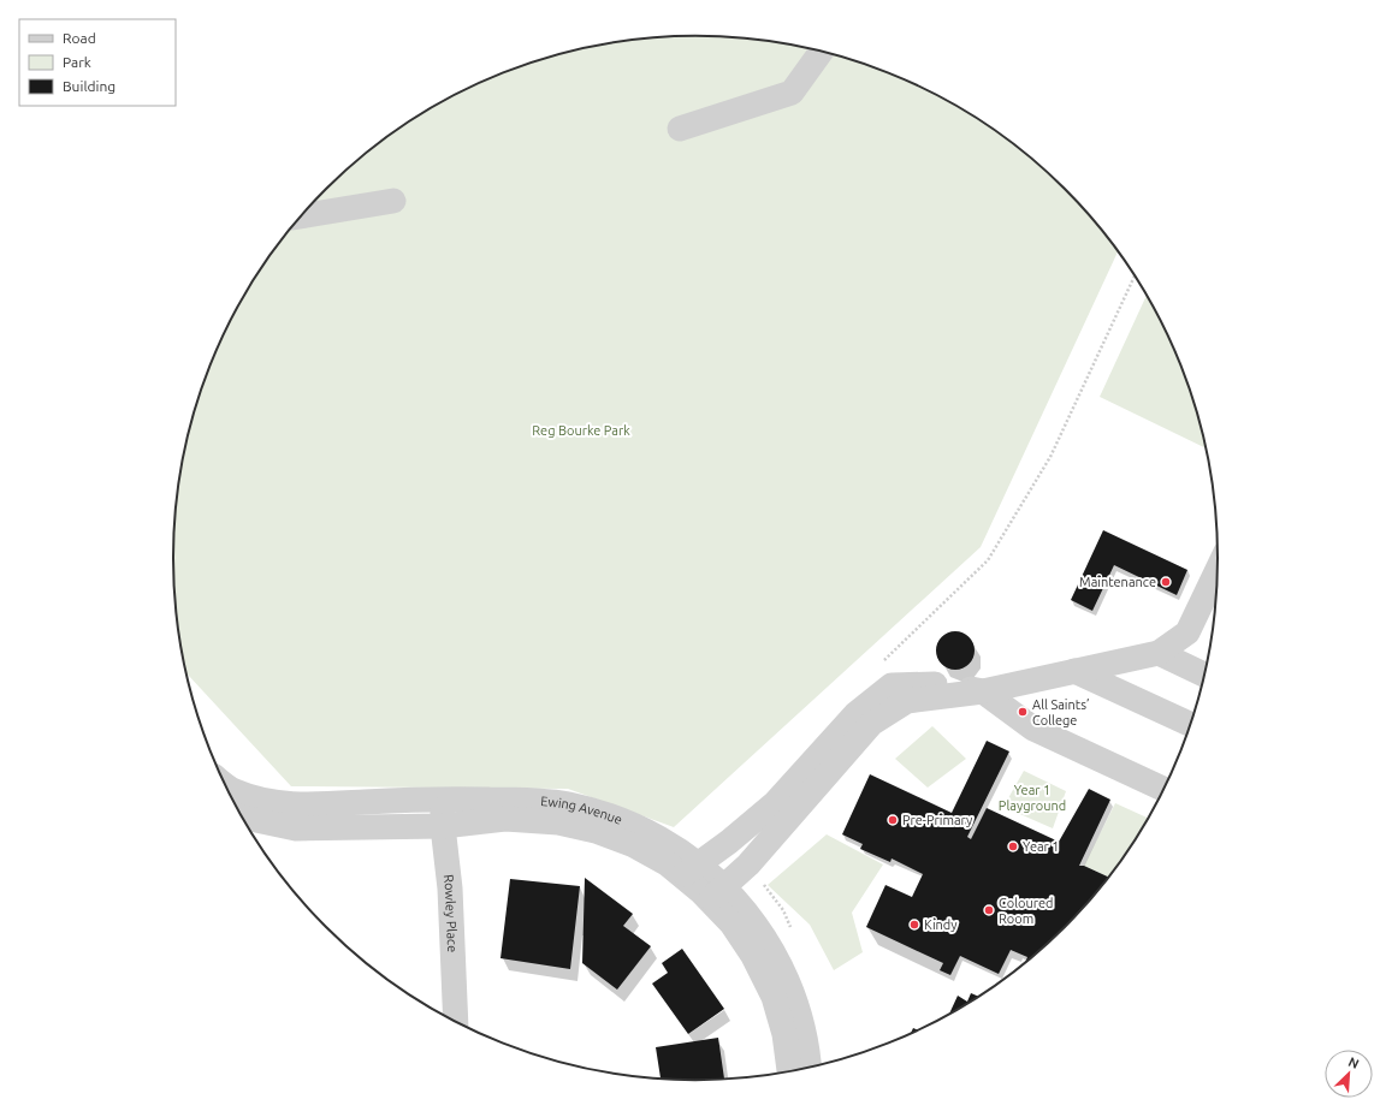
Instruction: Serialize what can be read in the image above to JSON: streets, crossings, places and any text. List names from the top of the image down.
{
  "streets": {
    "street": ["Ewing Avenue", "Rowley Place"]
  },
  "crossings": [
    ["Ewing Avenue", "Rowley Place"]
  ],
  "parks": ["Reg Bourke Park", "Year 1 Playground"],
  "places": [
    "Maintenance",
    "All Saints’ College",
    "Pre-Primary",
    "Year 1",
    "Coloured Room",
    "Kindy"
  ],
  "legend": ["Road", "Park", "Building"],
  "north": "top right"
}
